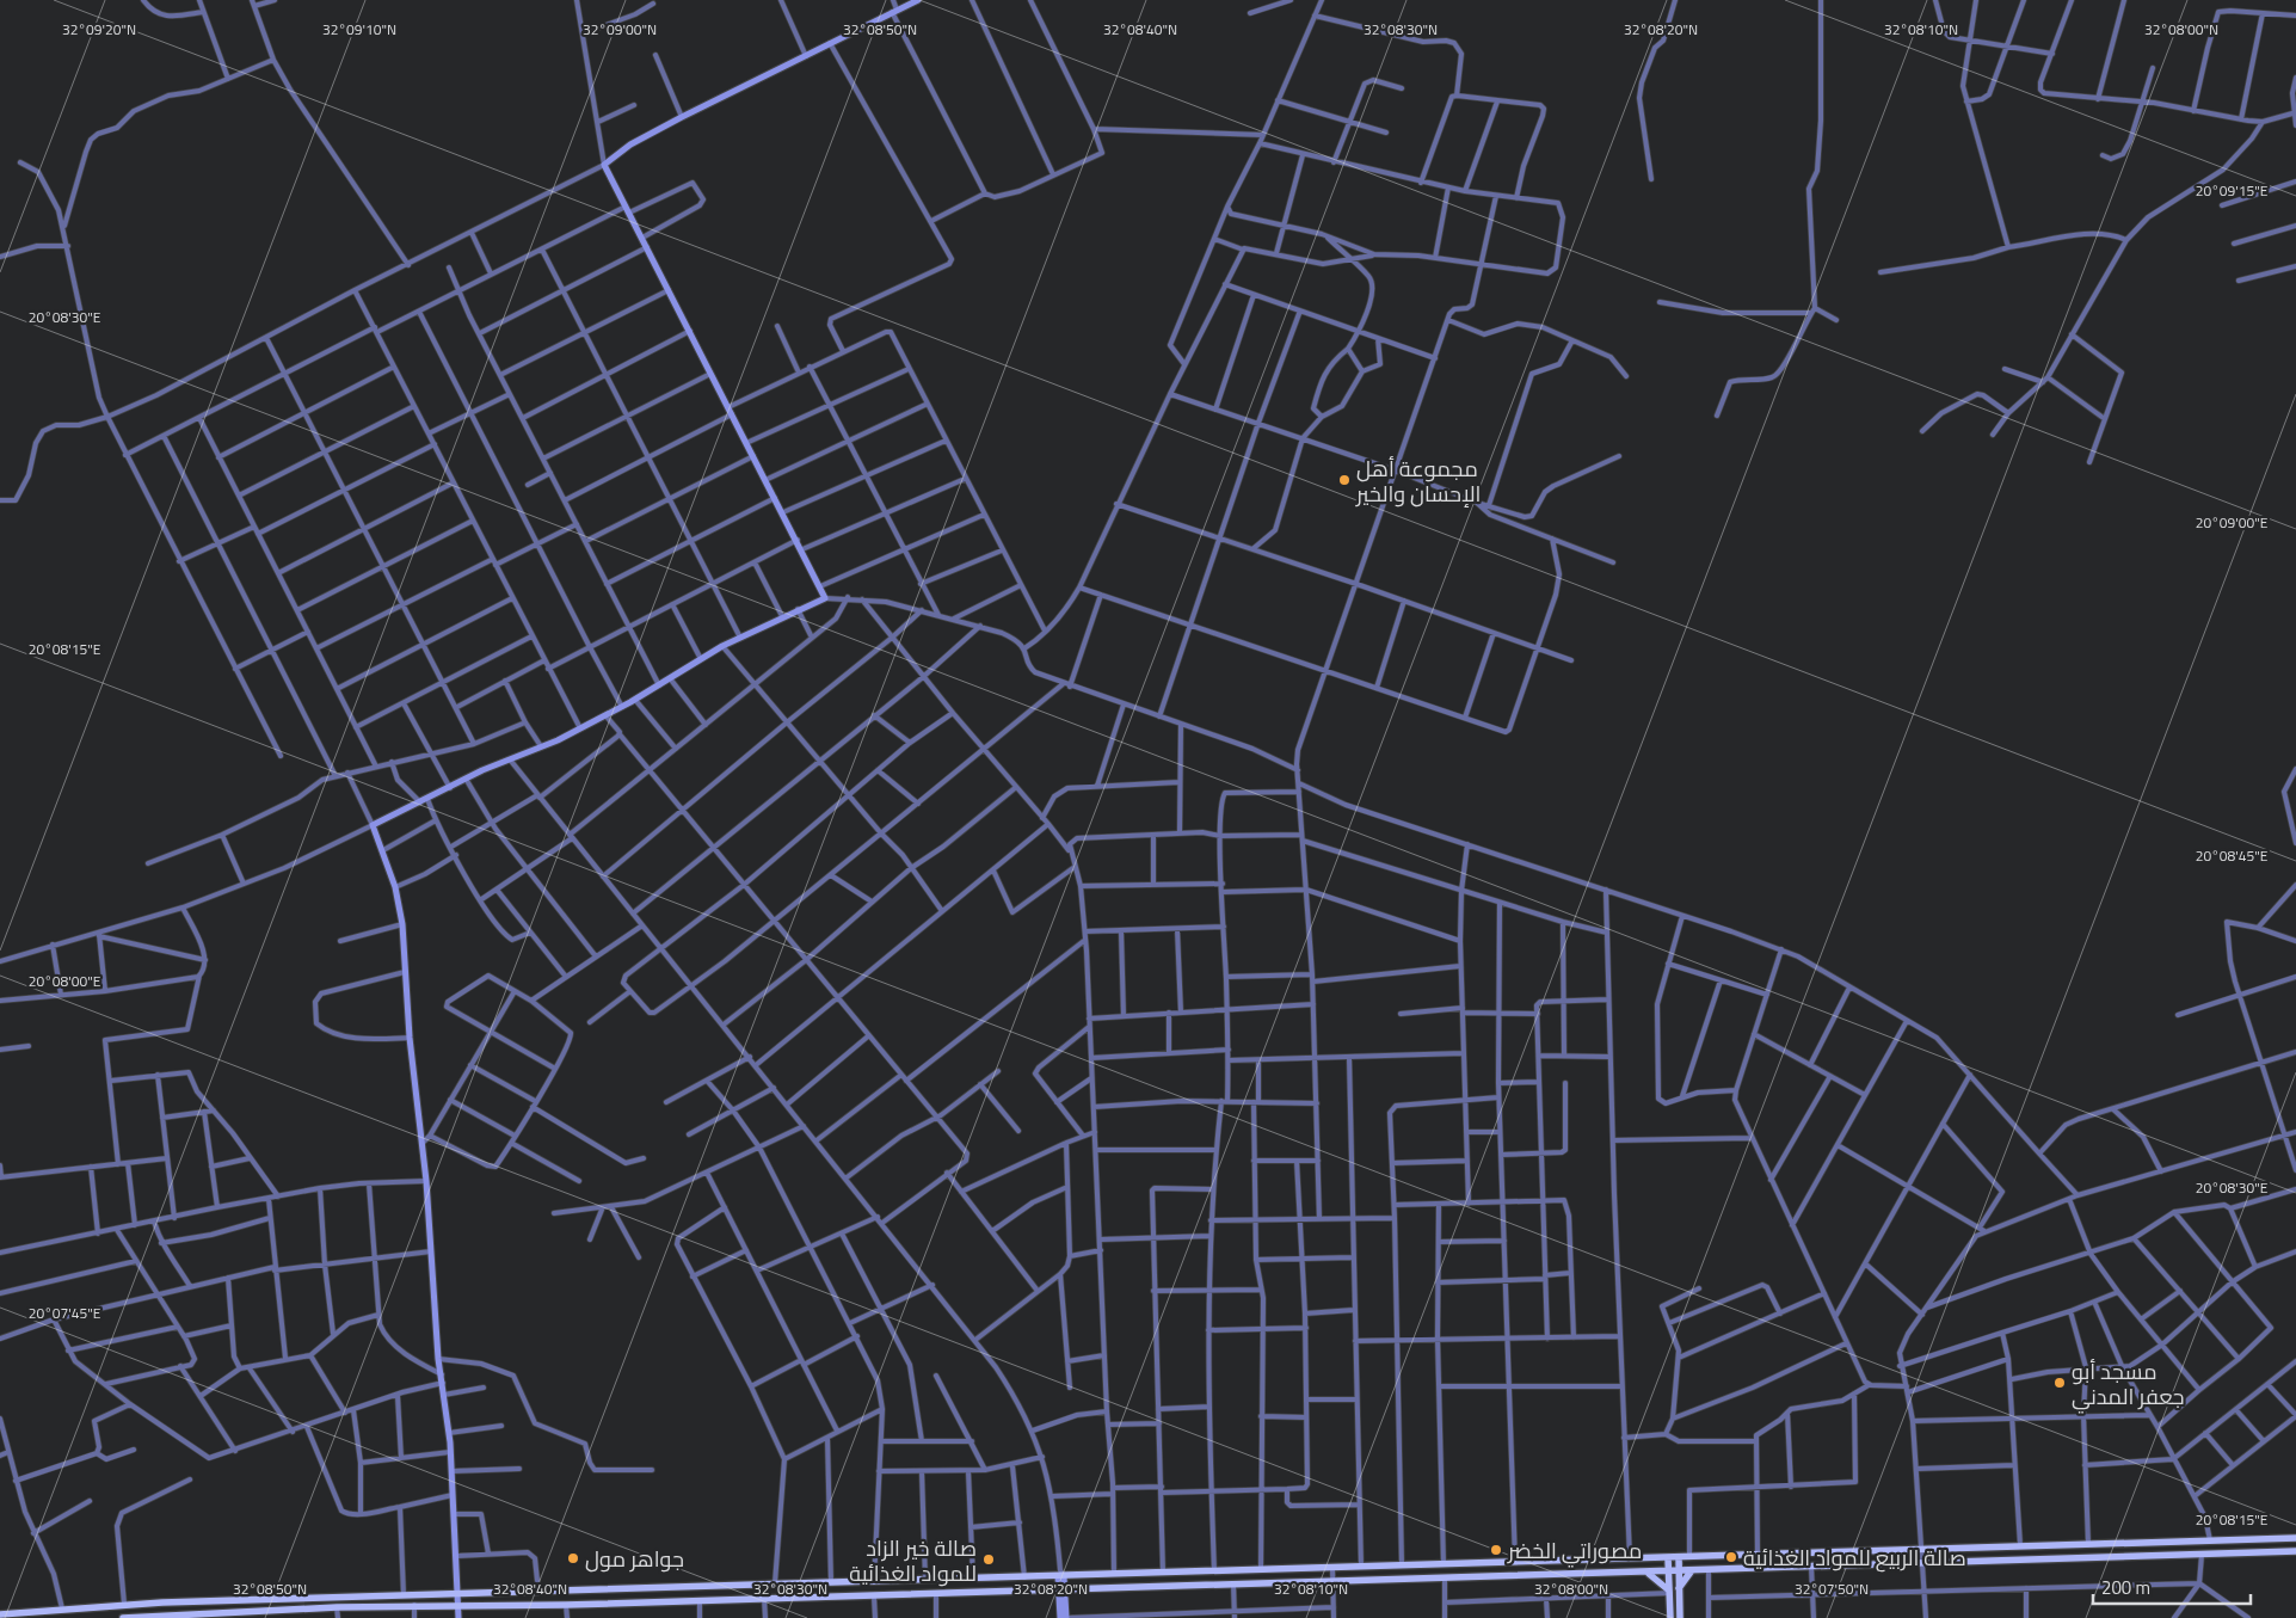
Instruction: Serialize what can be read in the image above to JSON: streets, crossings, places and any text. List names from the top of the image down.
{
  "places": [
    "مجموعة أهل الإحسان والخير",
    "مسجد أبو جعفر المدني",
    "مصوراتي الخضر",
    "صالة الربيع للمواد الغذائية",
    "جواهر مول",
    "صالة خير الزاد للمواد الغذائية"
  ],
  "scale_bar": "200 m",
  "coordinates": [
    "32°09'10\"N",
    "32°09'00\"N",
    "32°08'50\"N",
    "32°08'40\"N",
    "32°08'30\"N",
    "32°08'20\"N",
    "32°08'10\"N",
    "32°08'00\"N",
    "32°09'20\"N",
    "20°09'15\"E",
    "20°08'30\"E",
    "20°09'00\"E",
    "20°08'15\"E",
    "20°08'45\"E",
    "20°08'00\"E",
    "20°07'45\"E",
    "32°07'50\"N"
  ]
}
